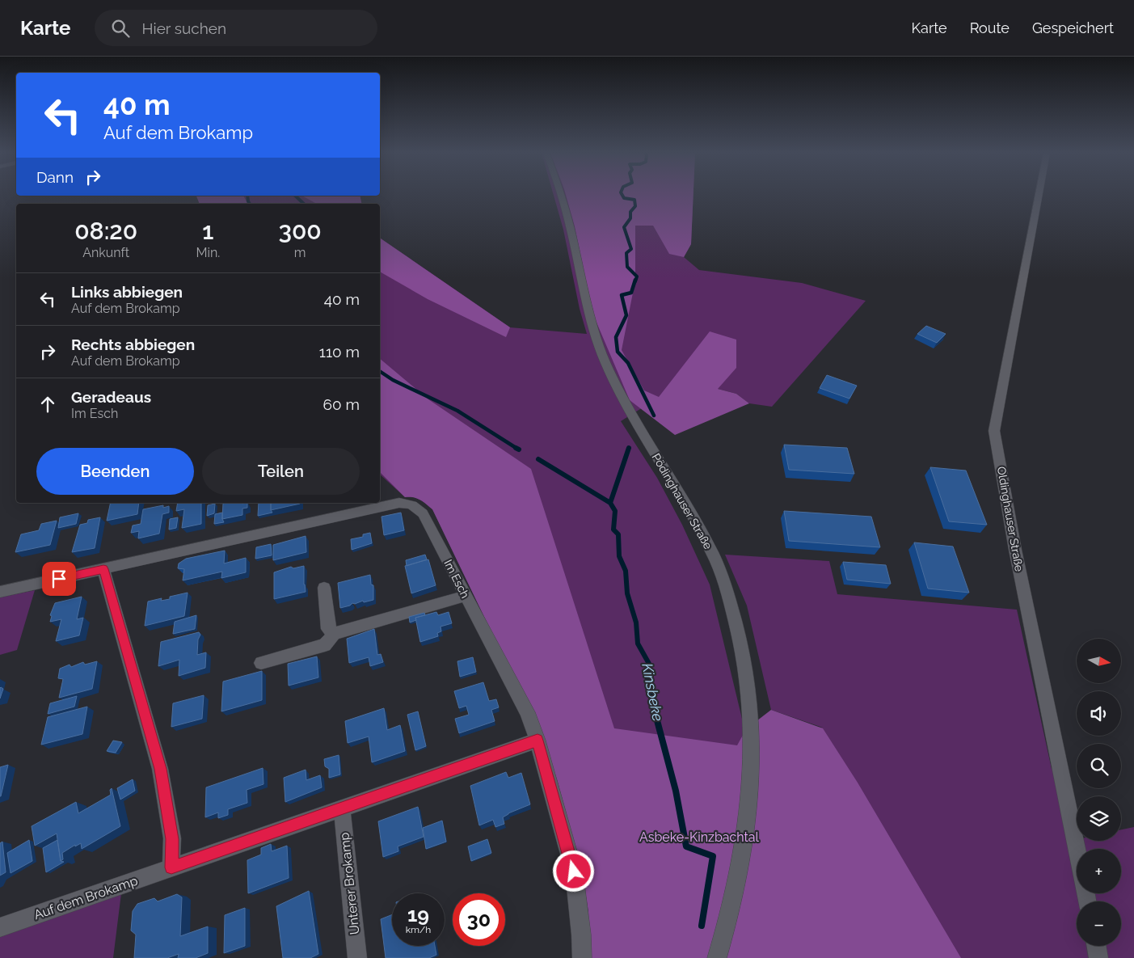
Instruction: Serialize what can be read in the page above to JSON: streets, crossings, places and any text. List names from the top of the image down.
{
  "streets": {
    "street": [
      "Pödinghauser Straße",
      "Oldinghauser Straße",
      "Im Esch",
      "Unterer Brokamp",
      "Auf dem Brokamp"
    ]
  },
  "crossings": [
    ["Im Esch", "Auf dem Brokamp"],
    ["Unterer Brokamp", "Auf dem Brokamp"]
  ],
  "water": ["Kinsbeke"],
  "parks": ["Asbeke-Kinzbachtal"],
  "north": "right",
  "page": {
    "header": "Karte",
    "search": "Hier suchen",
    "nav": ["Karte", "Route", "Gespeichert"],
    "turn": ["40 m", "Auf dem Brokamp"],
    "then": "Dann",
    "eta": [
      "08:20",
      "Ankunft",
      "1",
      "Min.",
      "300",
      "m"
    ],
    "list": [
      {
        "name": "Links abbiegen",
        "note": "Auf dem Brokamp",
        "value": "40 m"
      },
      {
        "name": "Rechts abbiegen",
        "note": "Auf dem Brokamp",
        "value": "110 m"
      },
      {
        "name": "Geradeaus",
        "note": "Im Esch",
        "value": "60 m"
      }
    ],
    "buttons": ["Beenden", "Teilen"],
    "map_buttons": ["+", "−"],
    "speed": "19 km/h",
    "limit": "30"
  }
}
